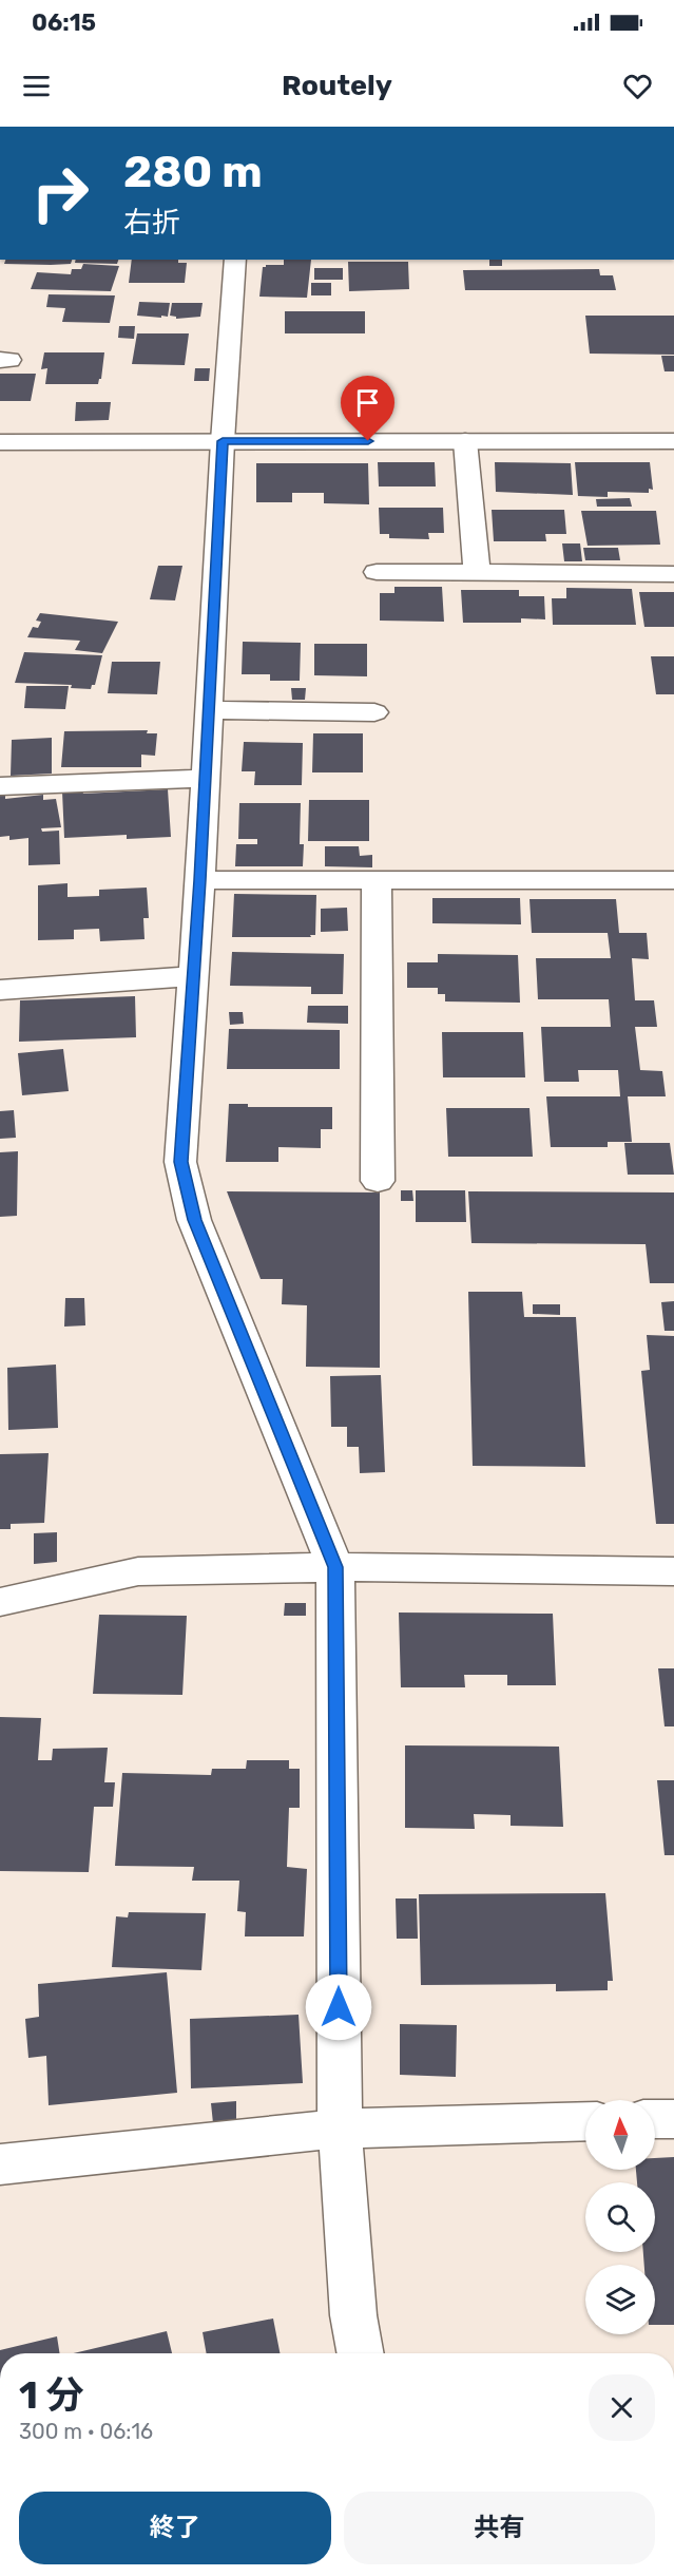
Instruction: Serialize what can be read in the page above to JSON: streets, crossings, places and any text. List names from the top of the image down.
{
  "north": "top",
  "page": {
    "status": "06:15",
    "header": "Routely",
    "turn": ["280 m", "右折"],
    "heading": ["1 分", "300 m · 06:16"],
    "buttons": ["終了", "共有"]
  }
}
